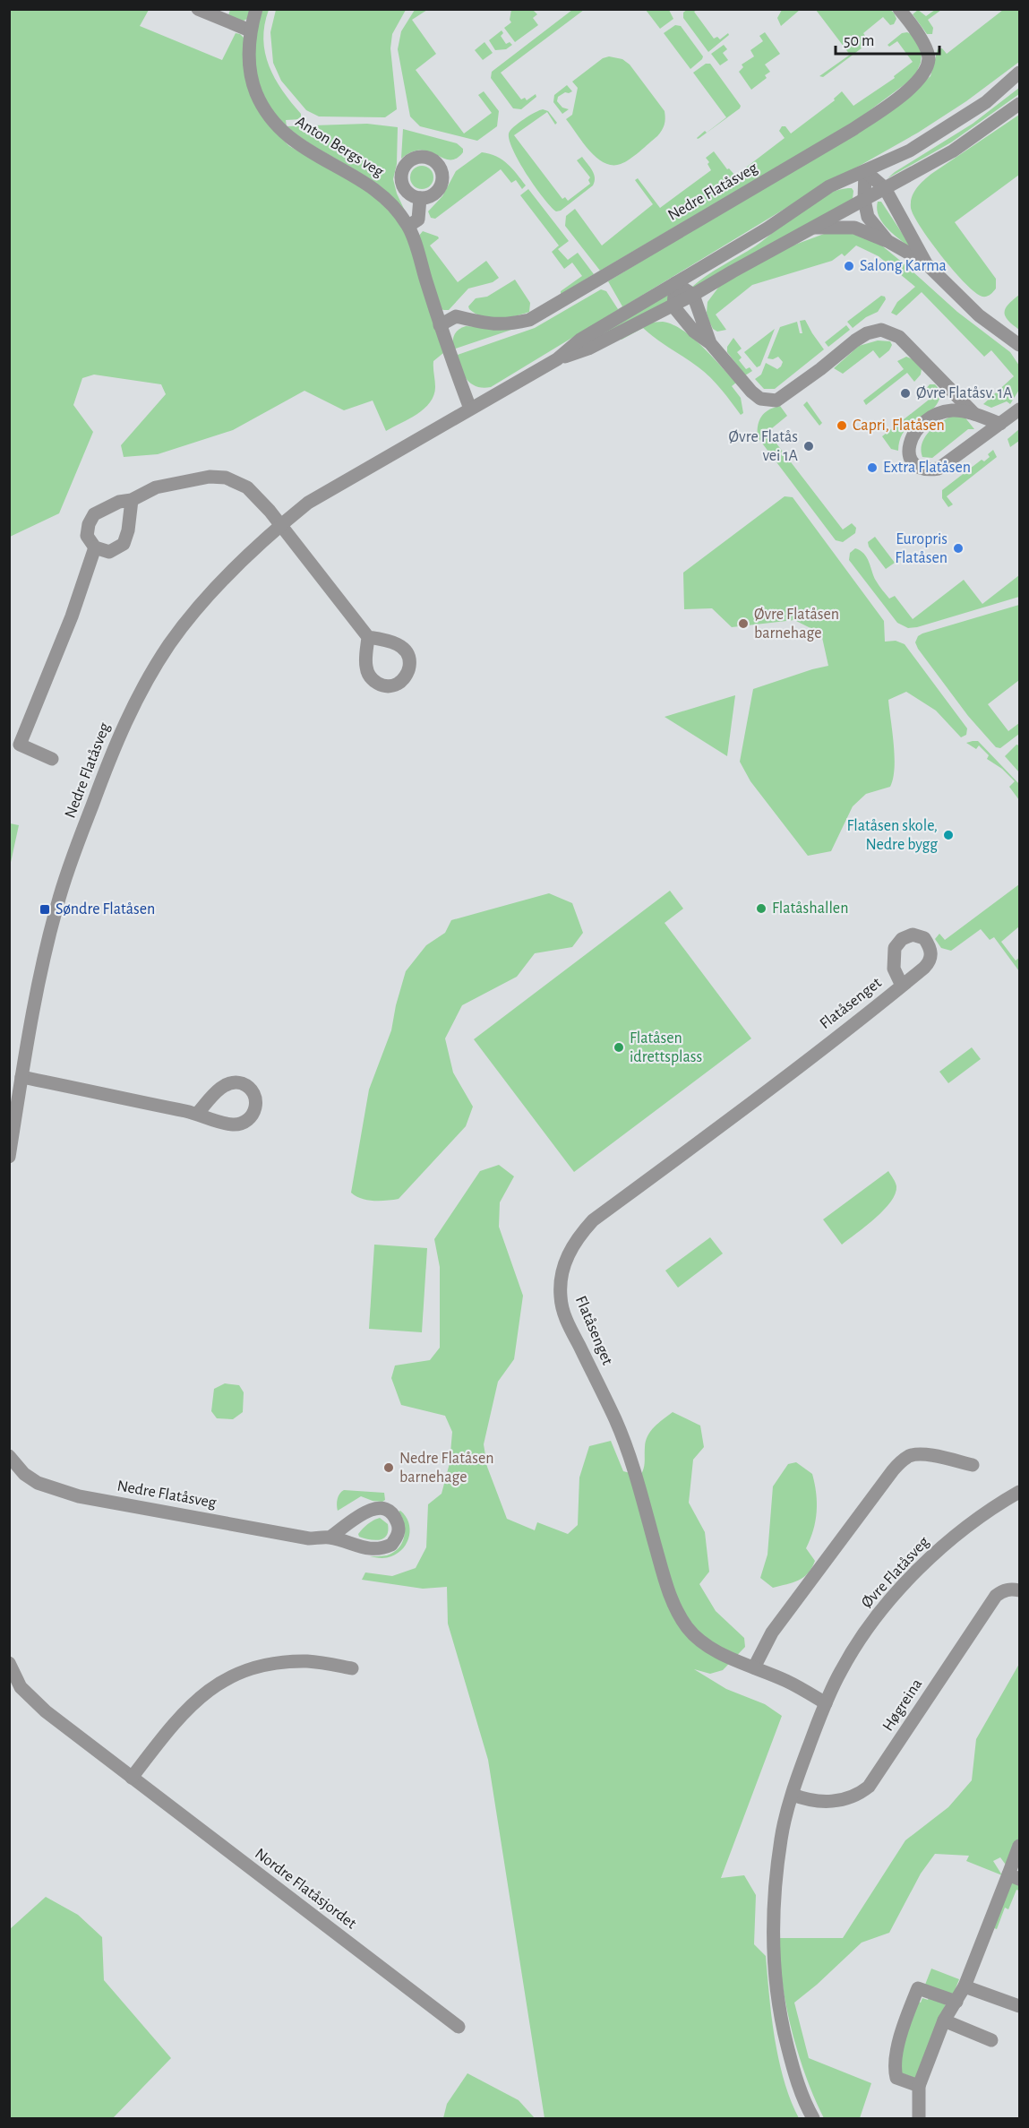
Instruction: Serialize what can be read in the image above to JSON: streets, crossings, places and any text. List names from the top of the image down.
{
  "streets": {
    "street": [
      "Anton Bergs veg",
      "Nedre Flatåsveg",
      "Flatåsenget",
      "Øvre Flatåsveg",
      "Høgreina",
      "Nordre Flatåsjordet"
    ]
  },
  "crossings": [
    ["Flatåsenget", "Øvre Flatåsveg"]
  ],
  "places": {
    "other": [
      "Salong Karma",
      "Øvre Flatåsv. 1A",
      "Capri, Flatåsen",
      "Øvre Flatås vei 1A",
      "Extra Flatåsen",
      "Europris Flatåsen",
      "Øvre Flatåsen barnehage",
      "Flatåsen skole, Nedre bygg",
      "Flatåshallen",
      "Flatåsen idrettsplass",
      "Nedre Flatåsen barnehage"
    ],
    "transit": ["Søndre Flatåsen"]
  },
  "scale_bar": "50 m"
}
